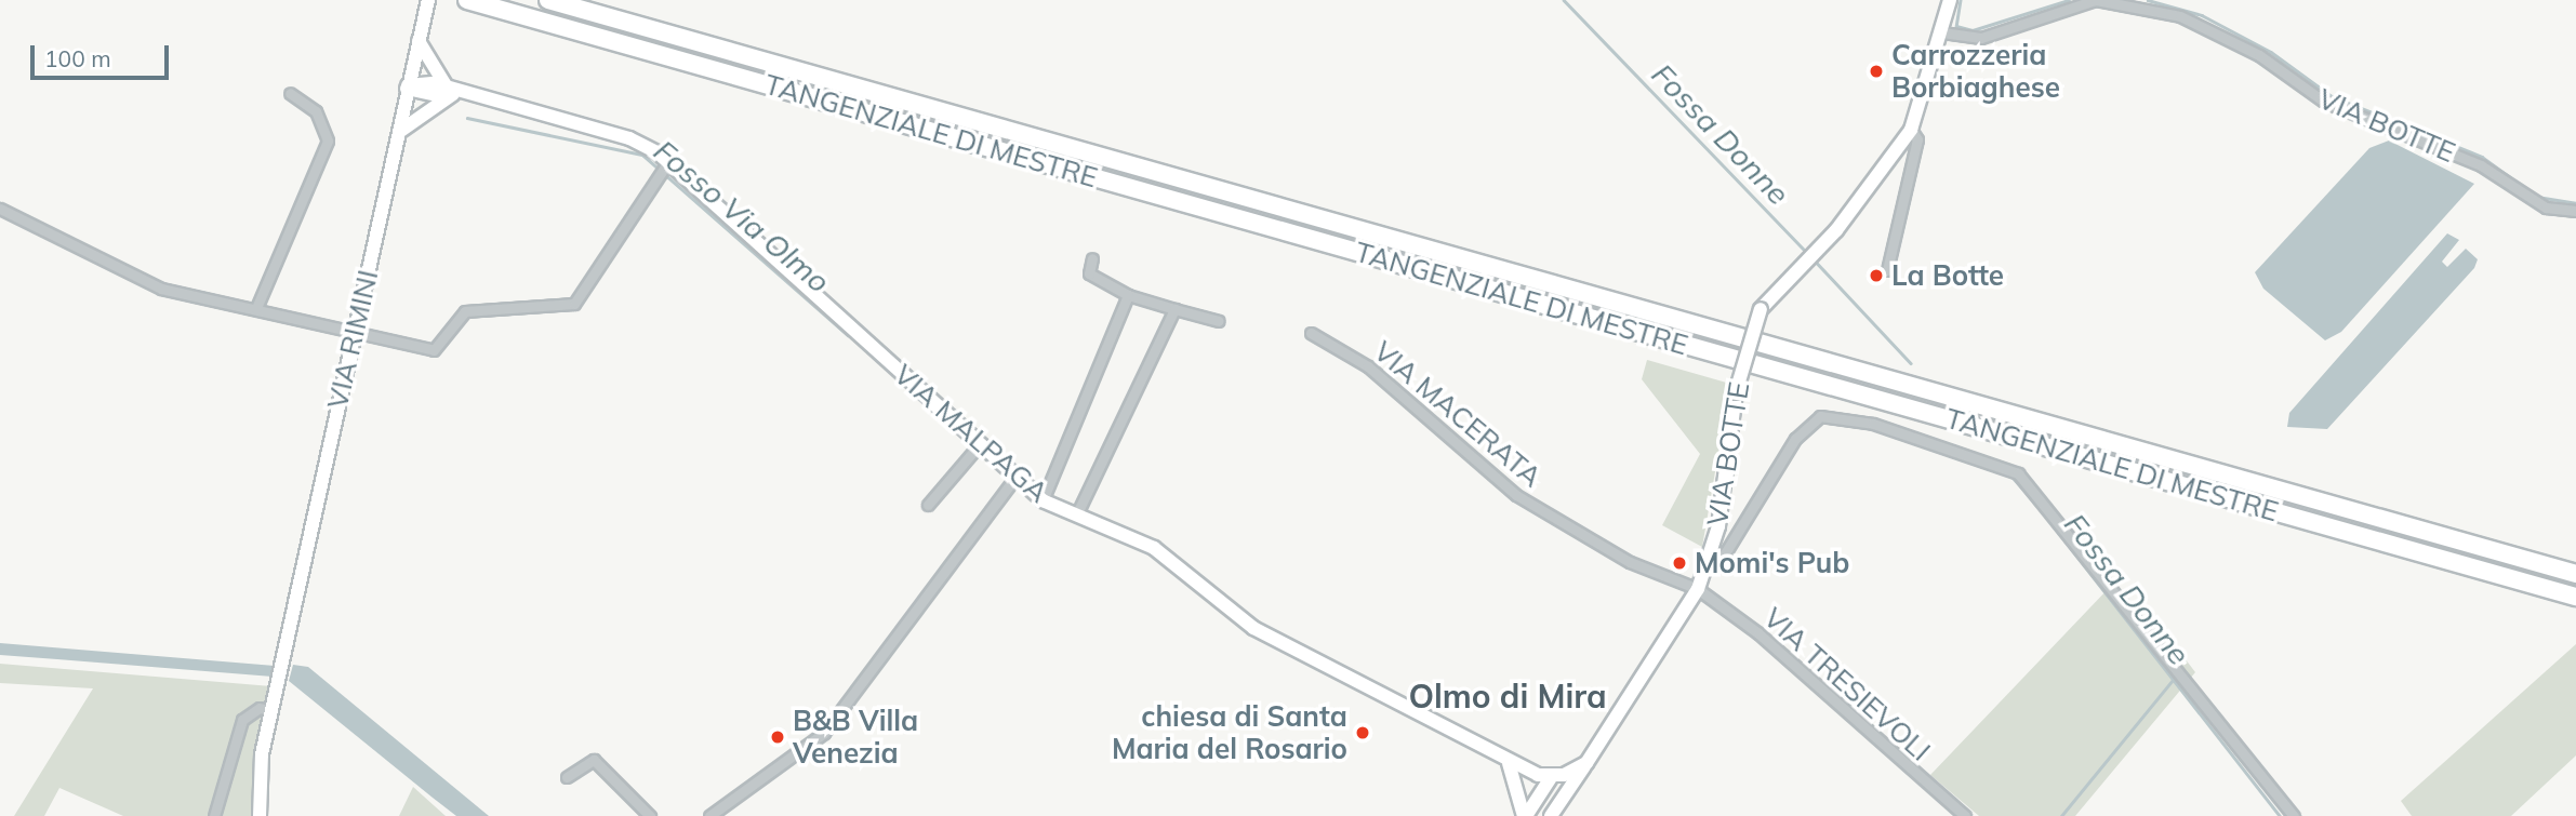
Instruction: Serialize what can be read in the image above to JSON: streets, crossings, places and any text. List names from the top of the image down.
{
  "streets": {
    "highway": ["TANGENZIALE DI MESTRE"],
    "street": [
      "VIA BOTTE",
      "VIA RIMINI",
      "VIA MACERATA",
      "VIA MALPAGA",
      "VIA TRESIEVOLI"
    ]
  },
  "crossings": [
    ["VIA BOTTE", "VIA MACERATA"],
    ["VIA BOTTE", "VIA TRESIEVOLI"],
    ["VIA RIMINI", "VIA MALPAGA"],
    ["VIA MACERATA", "VIA TRESIEVOLI"]
  ],
  "districts": ["Olmo di Mira"],
  "water": ["Fossa Donne", "Fosso Via Olmo"],
  "places": [
    "Carrozzeria Borbiaghese",
    "La Botte",
    "Momi's Pub",
    "chiesa di Santa Maria del Rosario",
    "B&B Villa Venezia"
  ],
  "scale_bar": "100 m"
}
